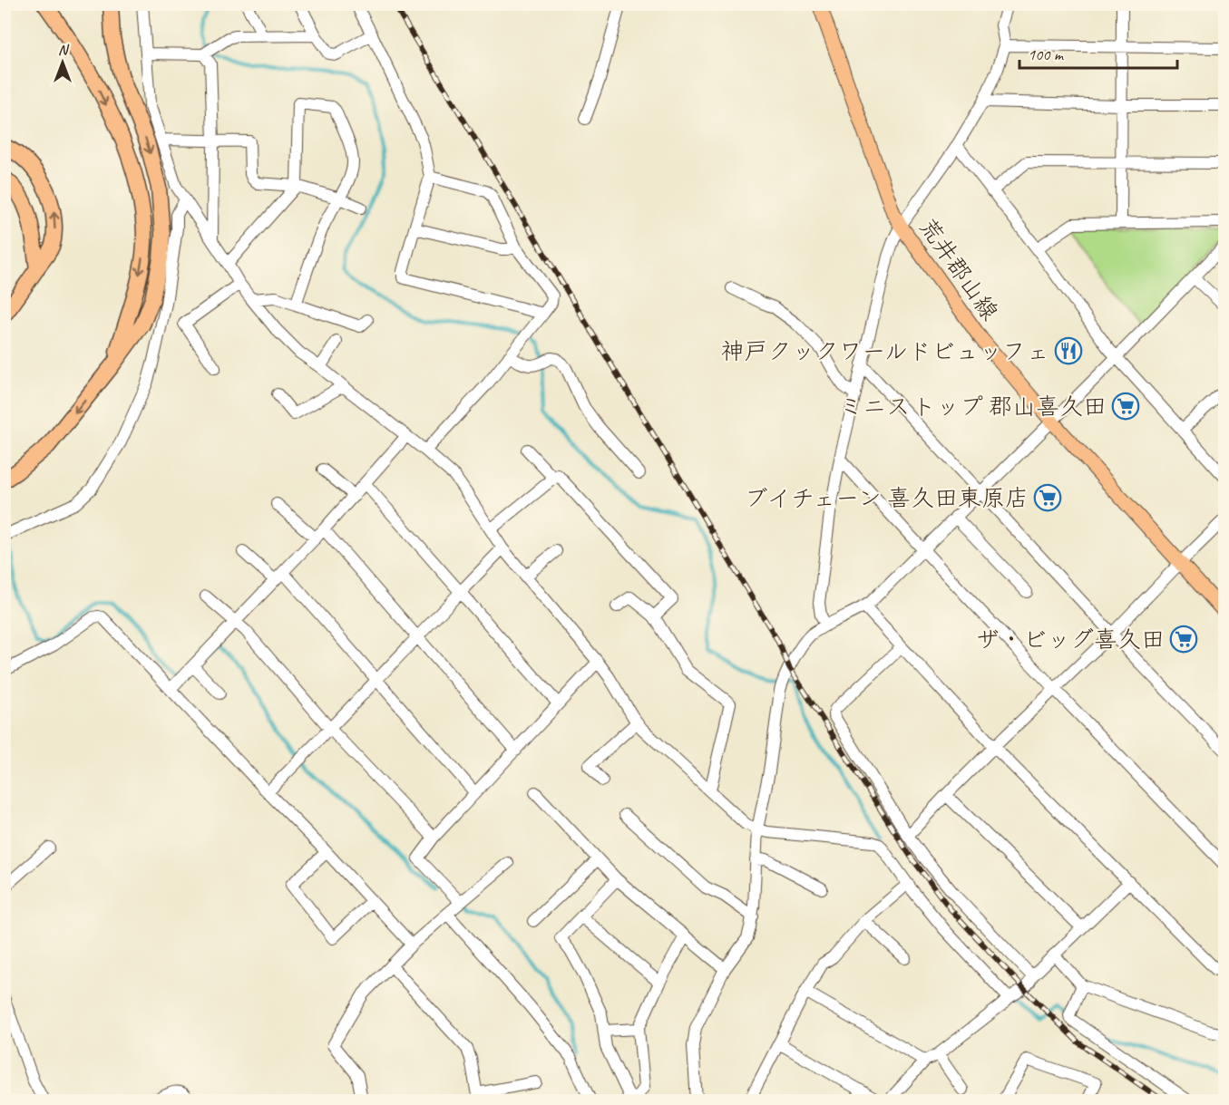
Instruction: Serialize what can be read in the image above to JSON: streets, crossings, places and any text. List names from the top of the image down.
{
  "streets": {
    "main road": ["荒井郡山線"]
  },
  "places": {
    "restaurant": ["神戸クックワールドビュッフェ"],
    "supermarket": ["ミニストップ 郡山喜久田", "ブイチェーン 喜久田東原店", "ザ・ビッグ喜久田"]
  },
  "scale_bar": "100 m",
  "north": "top"
}
